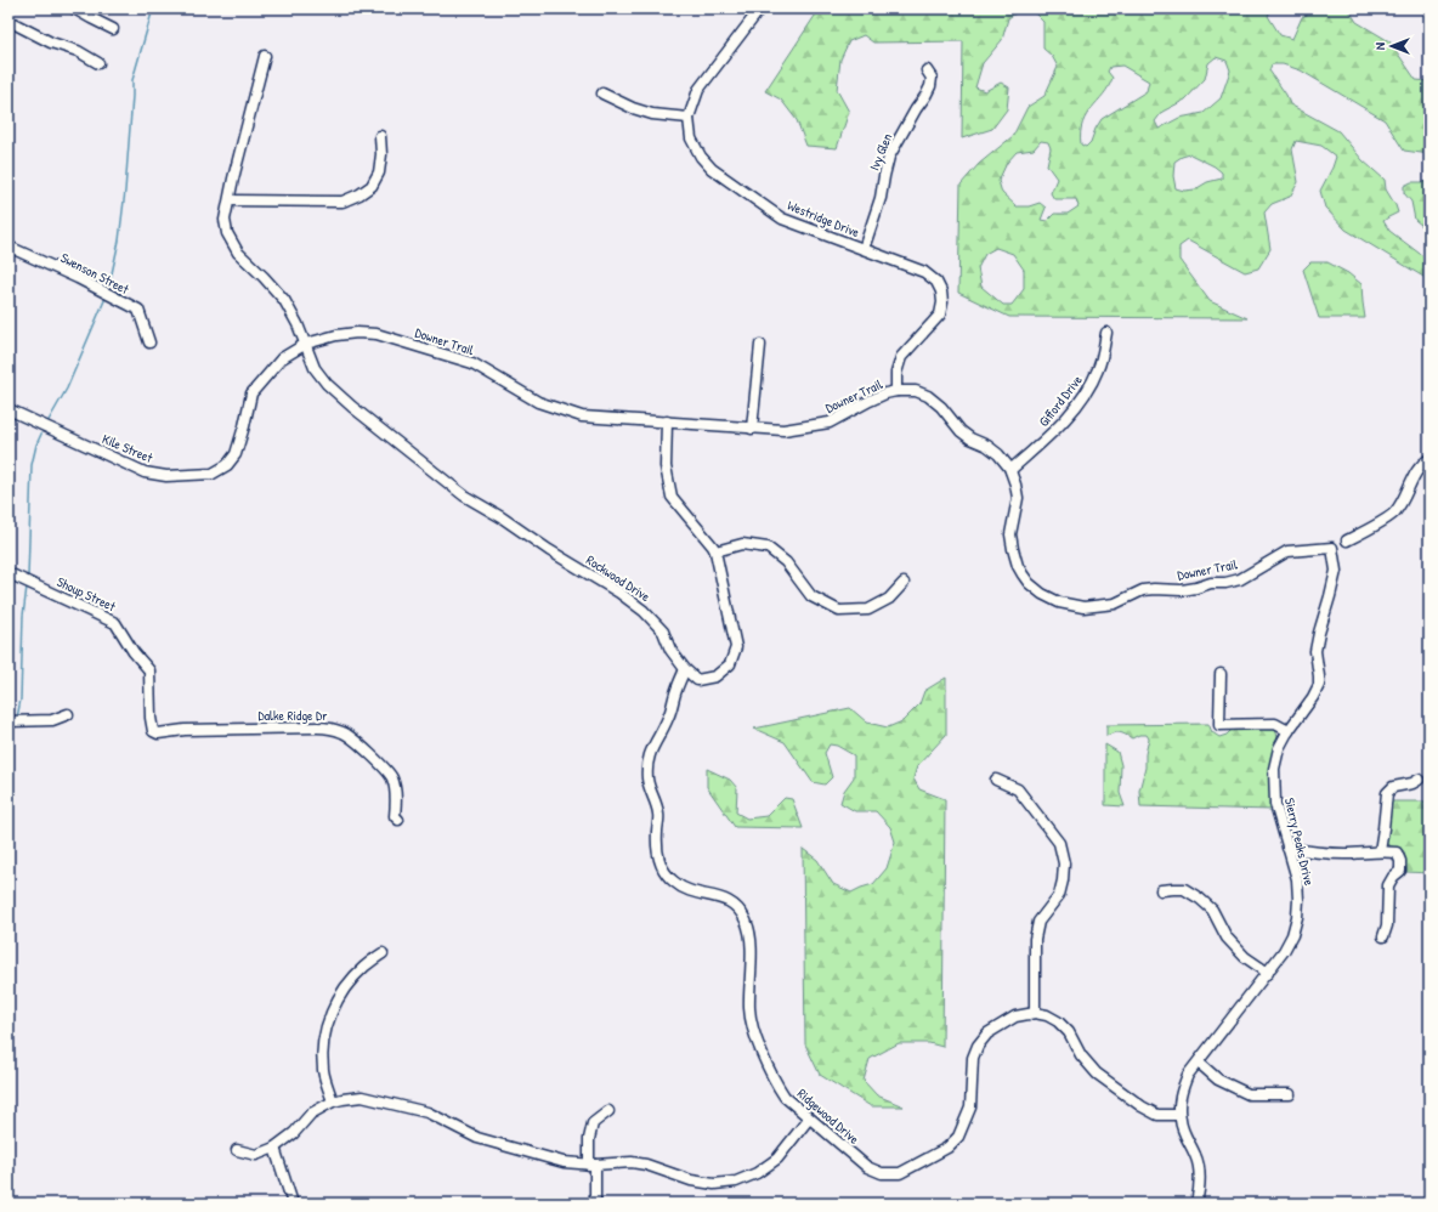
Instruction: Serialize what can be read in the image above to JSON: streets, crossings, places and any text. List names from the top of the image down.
{
  "streets": {
    "street": [
      "Ivy Glen",
      "Westridge Drive",
      "Swenson Street",
      "Downer Trail",
      "Gifford Drive",
      "Kile Street",
      "Rockwood Drive",
      "Shoup Street",
      "Dalke Ridge Dr",
      "Sierry Peaks Drive",
      "Ridgewood Drive"
    ]
  },
  "crossings": [
    ["Ivy Glen", "Westridge Drive"],
    ["Westridge Drive", "Downer Trail"],
    ["Downer Trail", "Gifford Drive"],
    ["Downer Trail", "Kile Street"],
    ["Downer Trail", "Rockwood Drive"],
    ["Downer Trail", "Sierry Peaks Drive"],
    ["Rockwood Drive", "Ridgewood Drive"],
    ["Shoup Street", "Dalke Ridge Dr"]
  ],
  "north": "left"
}
